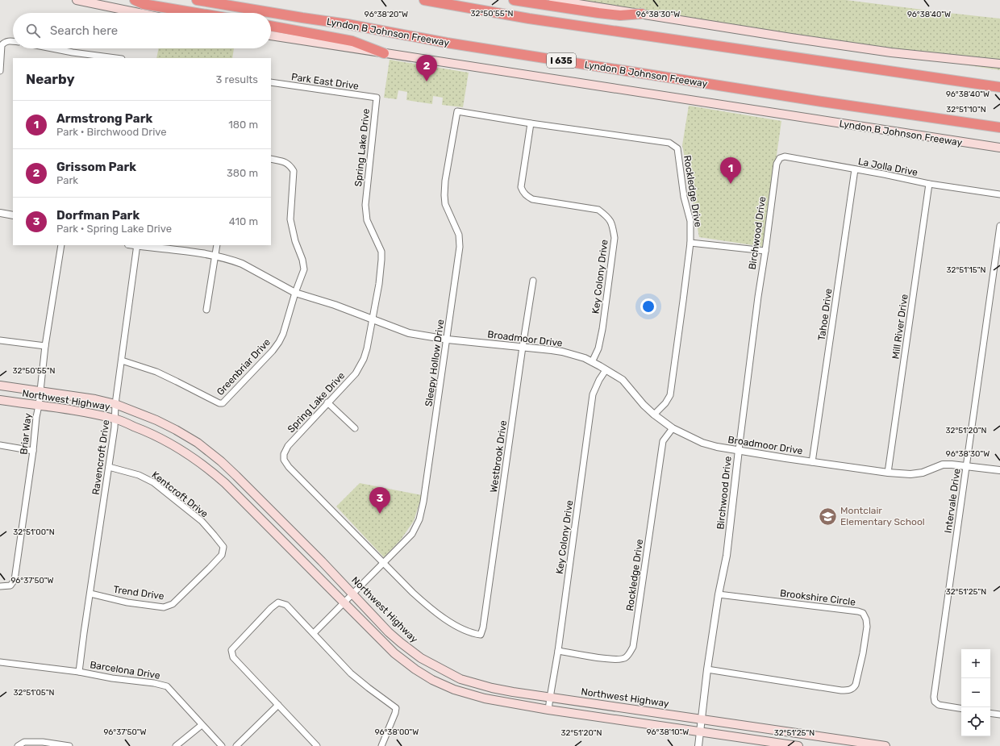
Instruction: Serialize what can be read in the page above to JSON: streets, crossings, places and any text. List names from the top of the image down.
{
  "streets": {
    "highway": ["Lyndon B Johnson Freeway", "I 635"],
    "main road": ["Northwest Highway"],
    "street": [
      "Park East Drive",
      "Spring Lake Drive",
      "La Jolla Drive",
      "Rockledge Drive",
      "Birchwood Drive",
      "Key Colony Drive",
      "Tahoe Drive",
      "Mill River Drive",
      "Broadmoor Drive",
      "Sleepy Hollow Drive",
      "Greenbriar Drive",
      "Briar Way",
      "Westbrook Drive",
      "Ravencroft Drive",
      "Kentcroft Drive",
      "Intervale Drive",
      "Trend Drive",
      "Brookshire Circle",
      "Barcelona Drive"
    ]
  },
  "crossings": [
    ["Park East Drive", "Spring Lake Drive"],
    ["Spring Lake Drive", "Broadmoor Drive"],
    ["Spring Lake Drive", "Sleepy Hollow Drive"],
    ["Spring Lake Drive", "Westbrook Drive"],
    ["La Jolla Drive", "Birchwood Drive"],
    ["La Jolla Drive", "Tahoe Drive"],
    ["La Jolla Drive", "Mill River Drive"],
    ["Rockledge Drive", "Key Colony Drive"],
    ["Rockledge Drive", "Broadmoor Drive"],
    ["Rockledge Drive", "Sleepy Hollow Drive"],
    ["Birchwood Drive", "Broadmoor Drive"],
    ["Birchwood Drive", "Northwest Highway"],
    ["Birchwood Drive", "Brookshire Circle"],
    ["Key Colony Drive", "Broadmoor Drive"],
    ["Key Colony Drive", "Northwest Highway"],
    ["Tahoe Drive", "Broadmoor Drive"],
    ["Mill River Drive", "Broadmoor Drive"],
    ["Broadmoor Drive", "Sleepy Hollow Drive"],
    ["Broadmoor Drive", "Greenbriar Drive"],
    ["Broadmoor Drive", "Westbrook Drive"],
    ["Broadmoor Drive", "Ravencroft Drive"],
    ["Broadmoor Drive", "Intervale Drive"],
    ["Sleepy Hollow Drive", "Northwest Highway"],
    ["Greenbriar Drive", "Ravencroft Drive"],
    ["Northwest Highway", "Briar Way"],
    ["Northwest Highway", "Ravencroft Drive"],
    ["Ravencroft Drive", "Kentcroft Drive"],
    ["Ravencroft Drive", "Trend Drive"],
    ["Ravencroft Drive", "Barcelona Drive"],
    ["Kentcroft Drive", "Trend Drive"]
  ],
  "places": {
    "school or university": ["Montclair Elementary School"]
  },
  "page": {
    "search": "Search here",
    "pins": ["2", "1", "3"],
    "heading": ["Nearby", "3 results"],
    "list": [
      {
        "mark": "1",
        "name": "Armstrong Park",
        "note": "Park · Birchwood Drive",
        "value": "180 m"
      },
      {
        "mark": "2",
        "name": "Grissom Park",
        "note": "Park",
        "value": "380 m"
      },
      {
        "mark": "3",
        "name": "Dorfman Park",
        "note": "Park · Spring Lake Drive",
        "value": "410 m"
      }
    ],
    "map_buttons": ["+", "−"]
  },
  "coordinates": [
    "32°50'55\"N",
    "96°38'20\"W",
    "96°38'30\"W",
    "96°38'40\"W",
    "32°51'10\"N",
    "32°51'15\"N",
    "32°51'20\"N",
    "32°51'00\"N",
    "96°37'50\"W",
    "32°51'25\"N",
    "32°51'05\"N",
    "96°38'00\"W",
    "96°38'10\"W"
  ]
}
